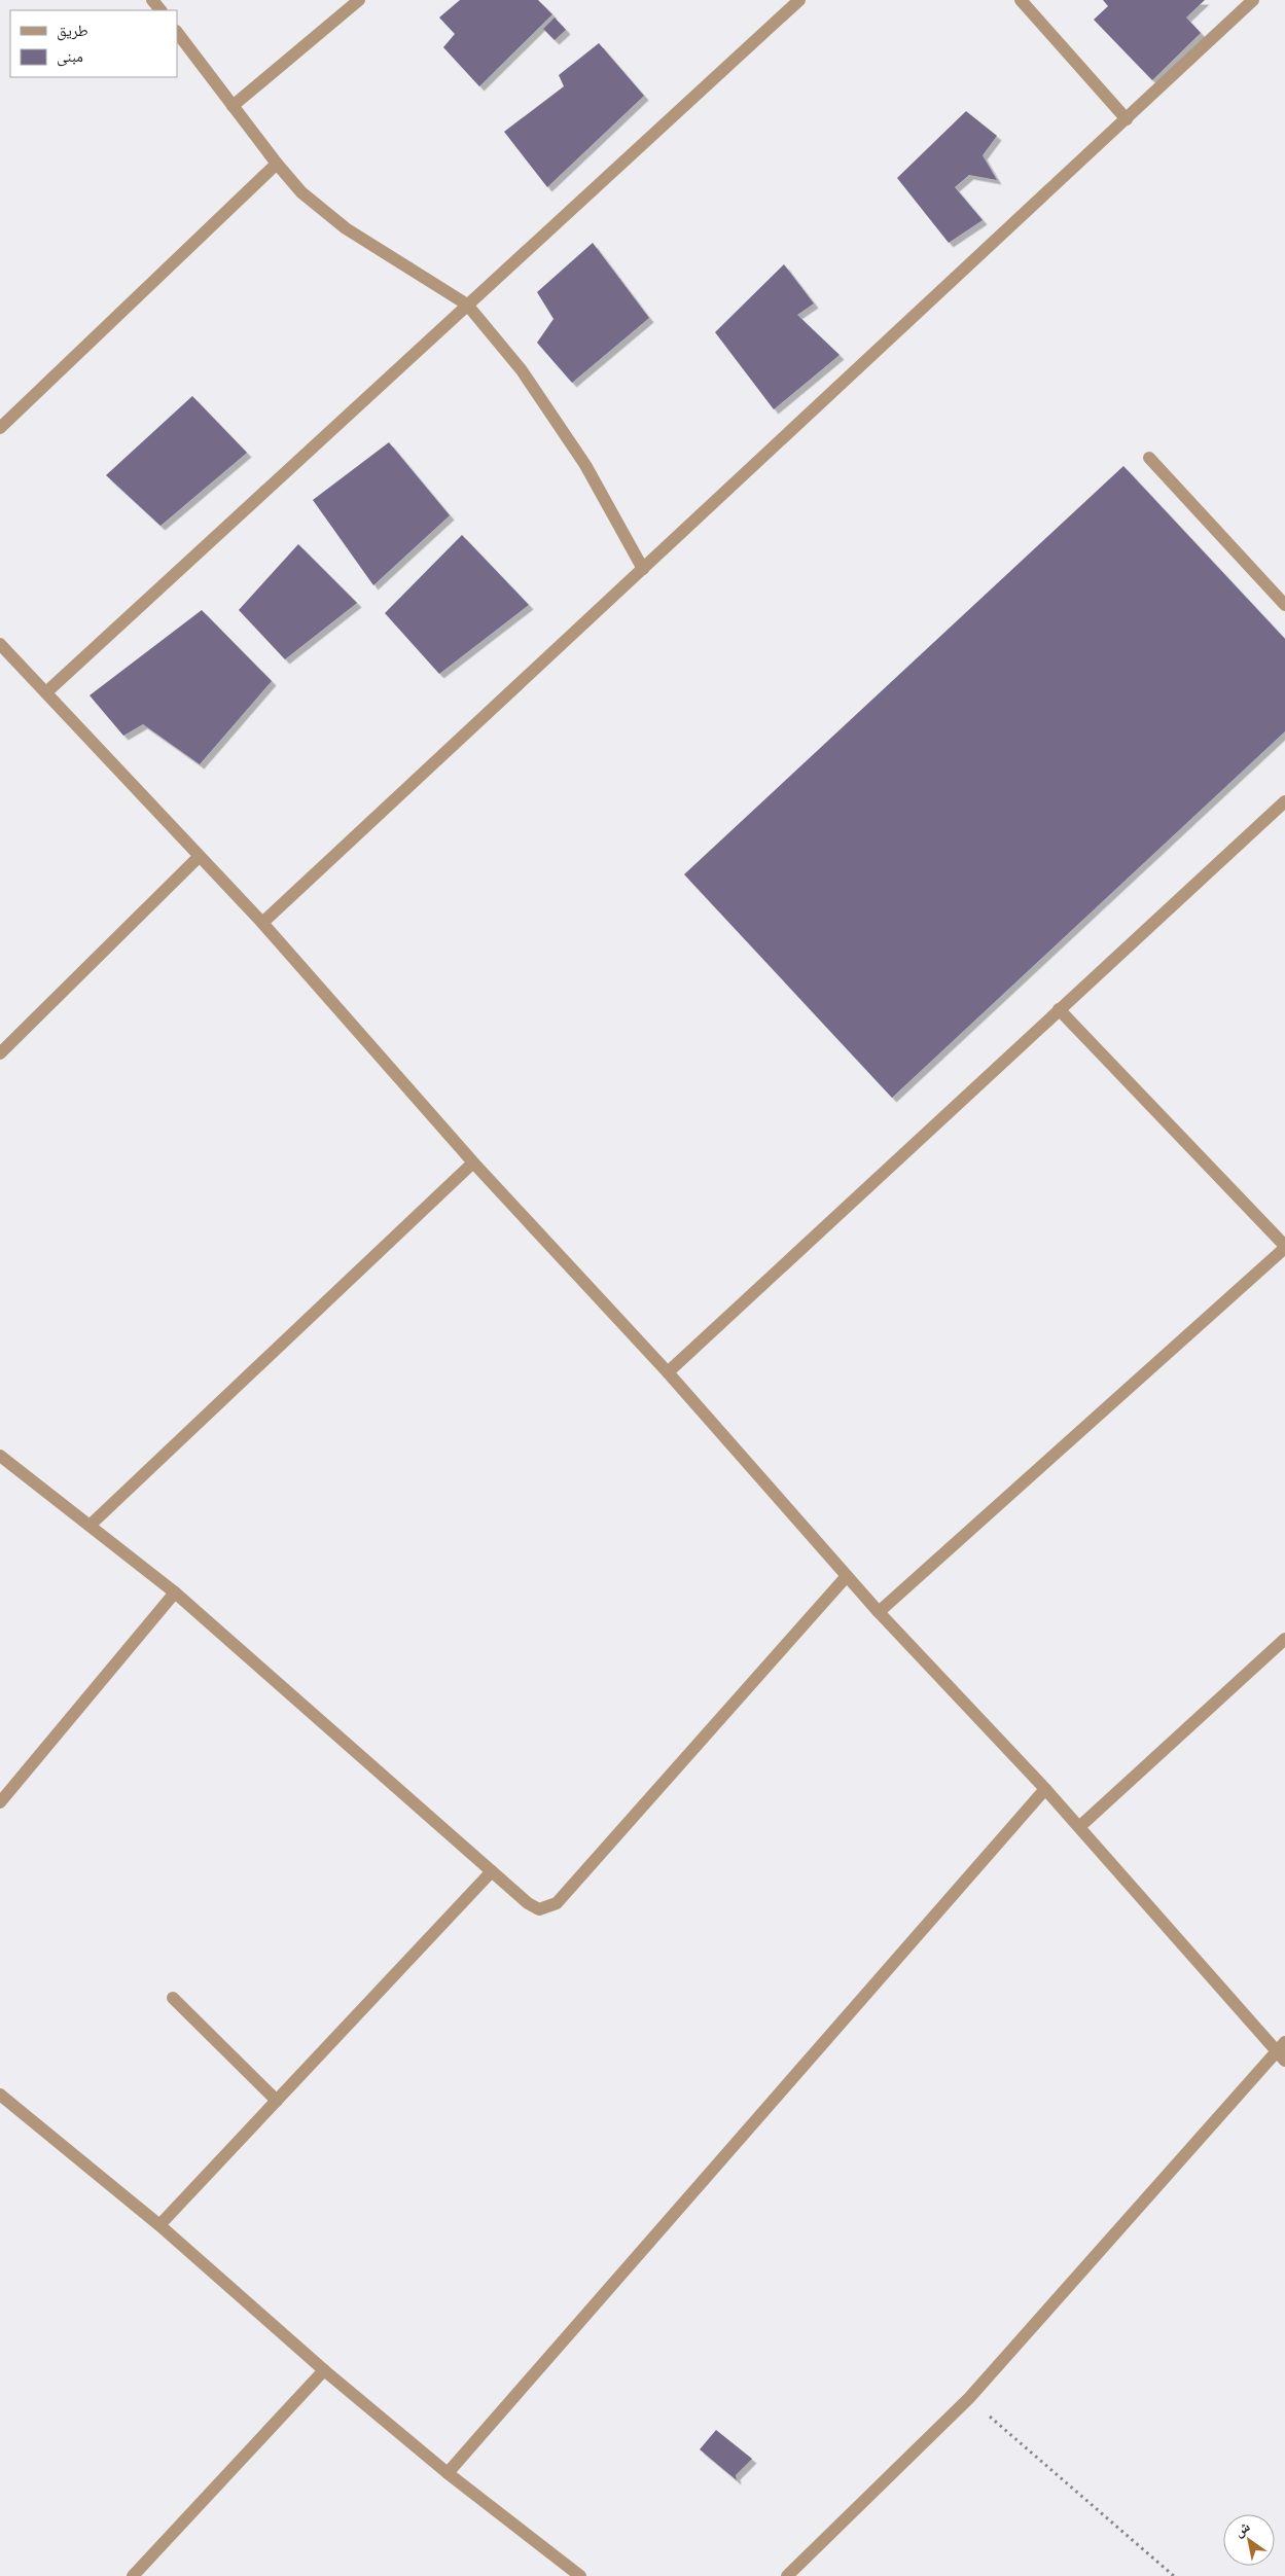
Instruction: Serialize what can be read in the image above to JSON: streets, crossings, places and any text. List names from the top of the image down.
{
  "legend": ["طريق", "مبنى"],
  "north": "top left"
}
